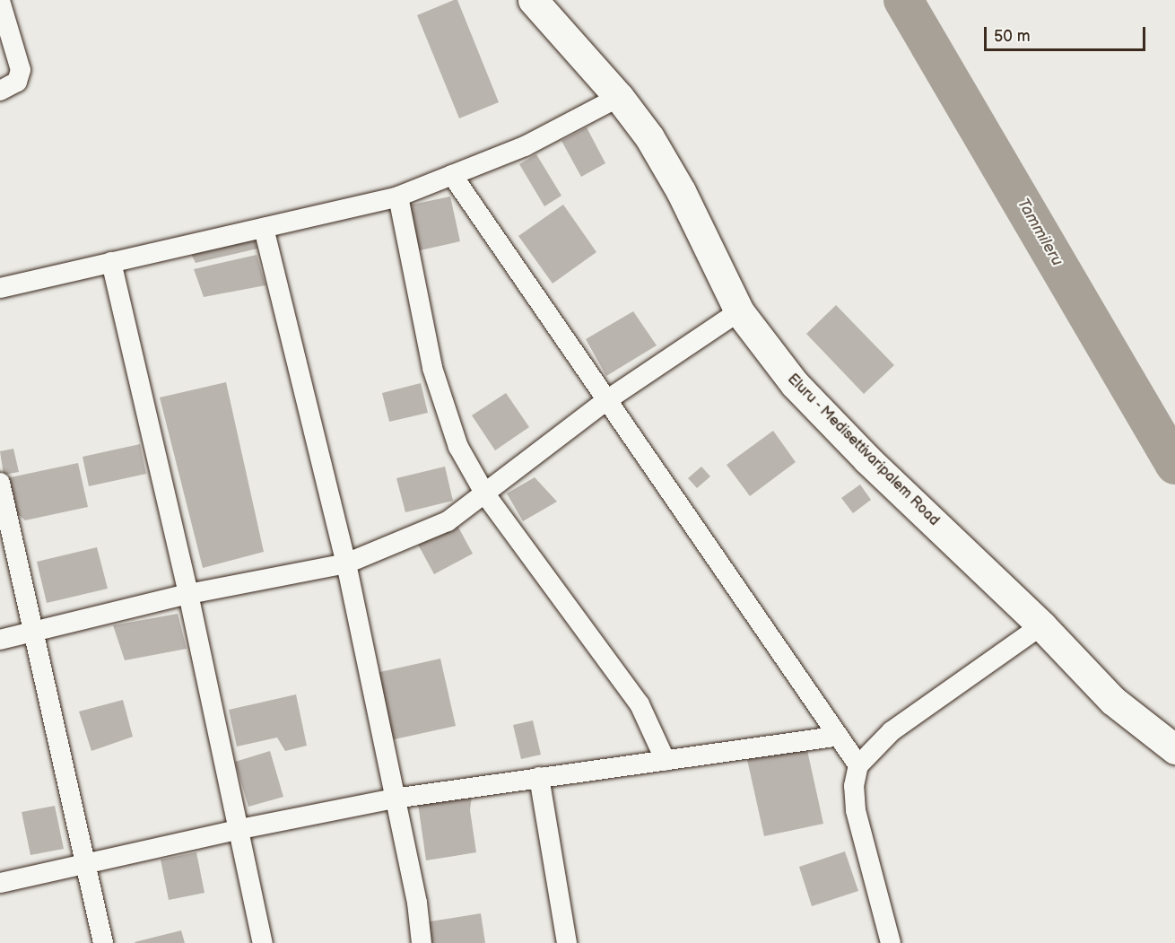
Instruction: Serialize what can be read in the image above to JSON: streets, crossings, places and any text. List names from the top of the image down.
{
  "streets": {
    "main road": ["Eluru - Medisettivaripalem Road"]
  },
  "water": ["Tammileru"],
  "scale_bar": "50 m"
}
